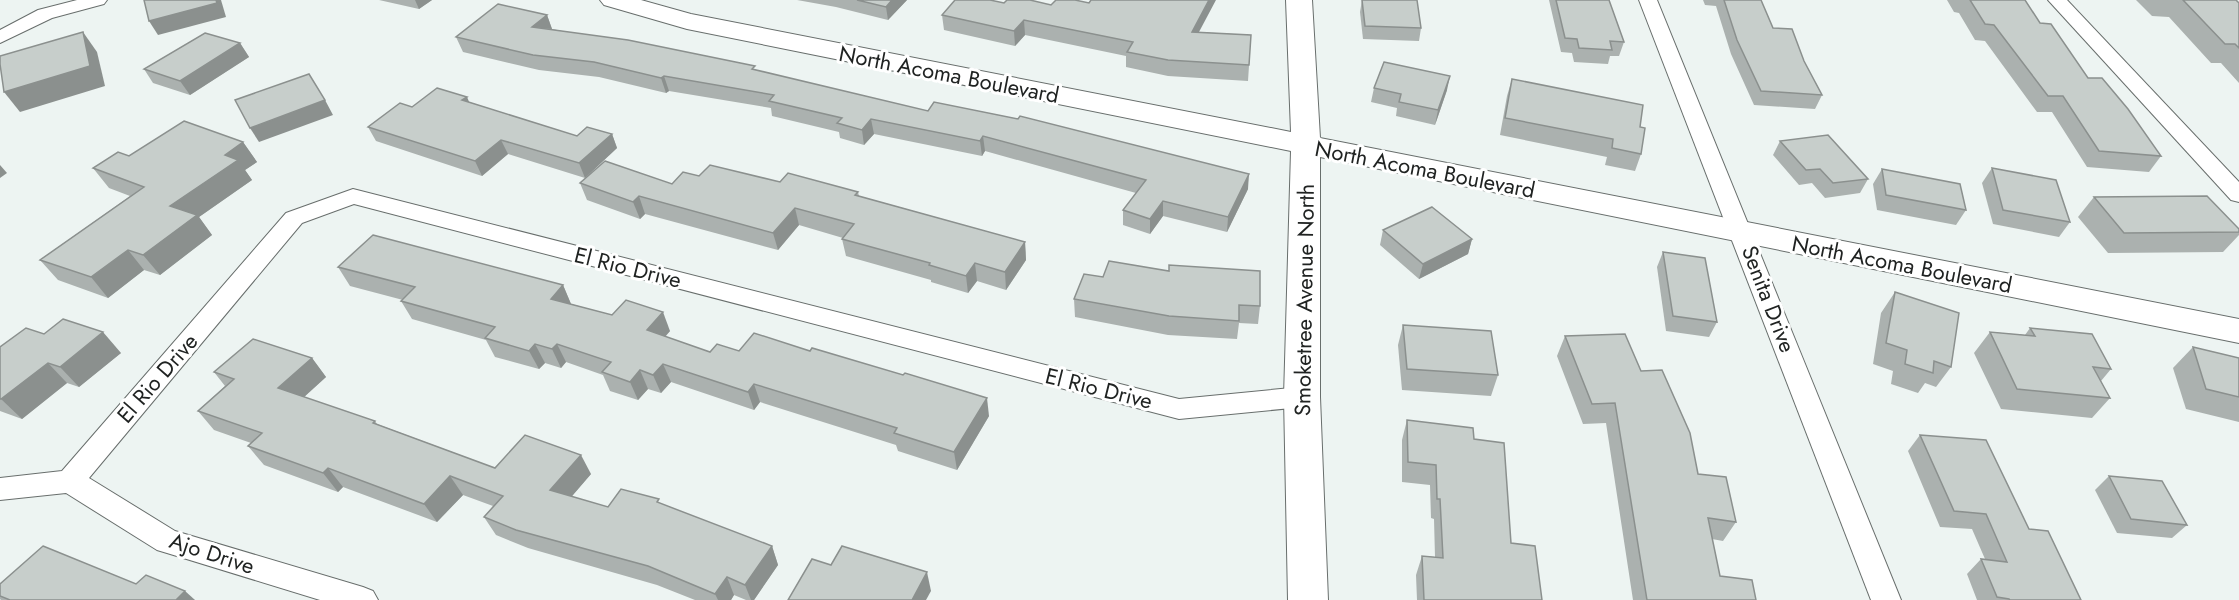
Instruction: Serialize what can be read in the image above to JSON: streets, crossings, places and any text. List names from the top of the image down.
{
  "streets": {
    "main road": ["North Acoma Boulevard", "Smoketree Avenue North"],
    "street": ["El Rio Drive", "Senita Drive", "Ajo Drive"]
  },
  "crossings": [
    ["North Acoma Boulevard", "Senita Drive"],
    ["North Acoma Boulevard", "Smoketree Avenue North"],
    ["El Rio Drive", "Smoketree Avenue North"],
    ["El Rio Drive", "Ajo Drive"]
  ]
}
